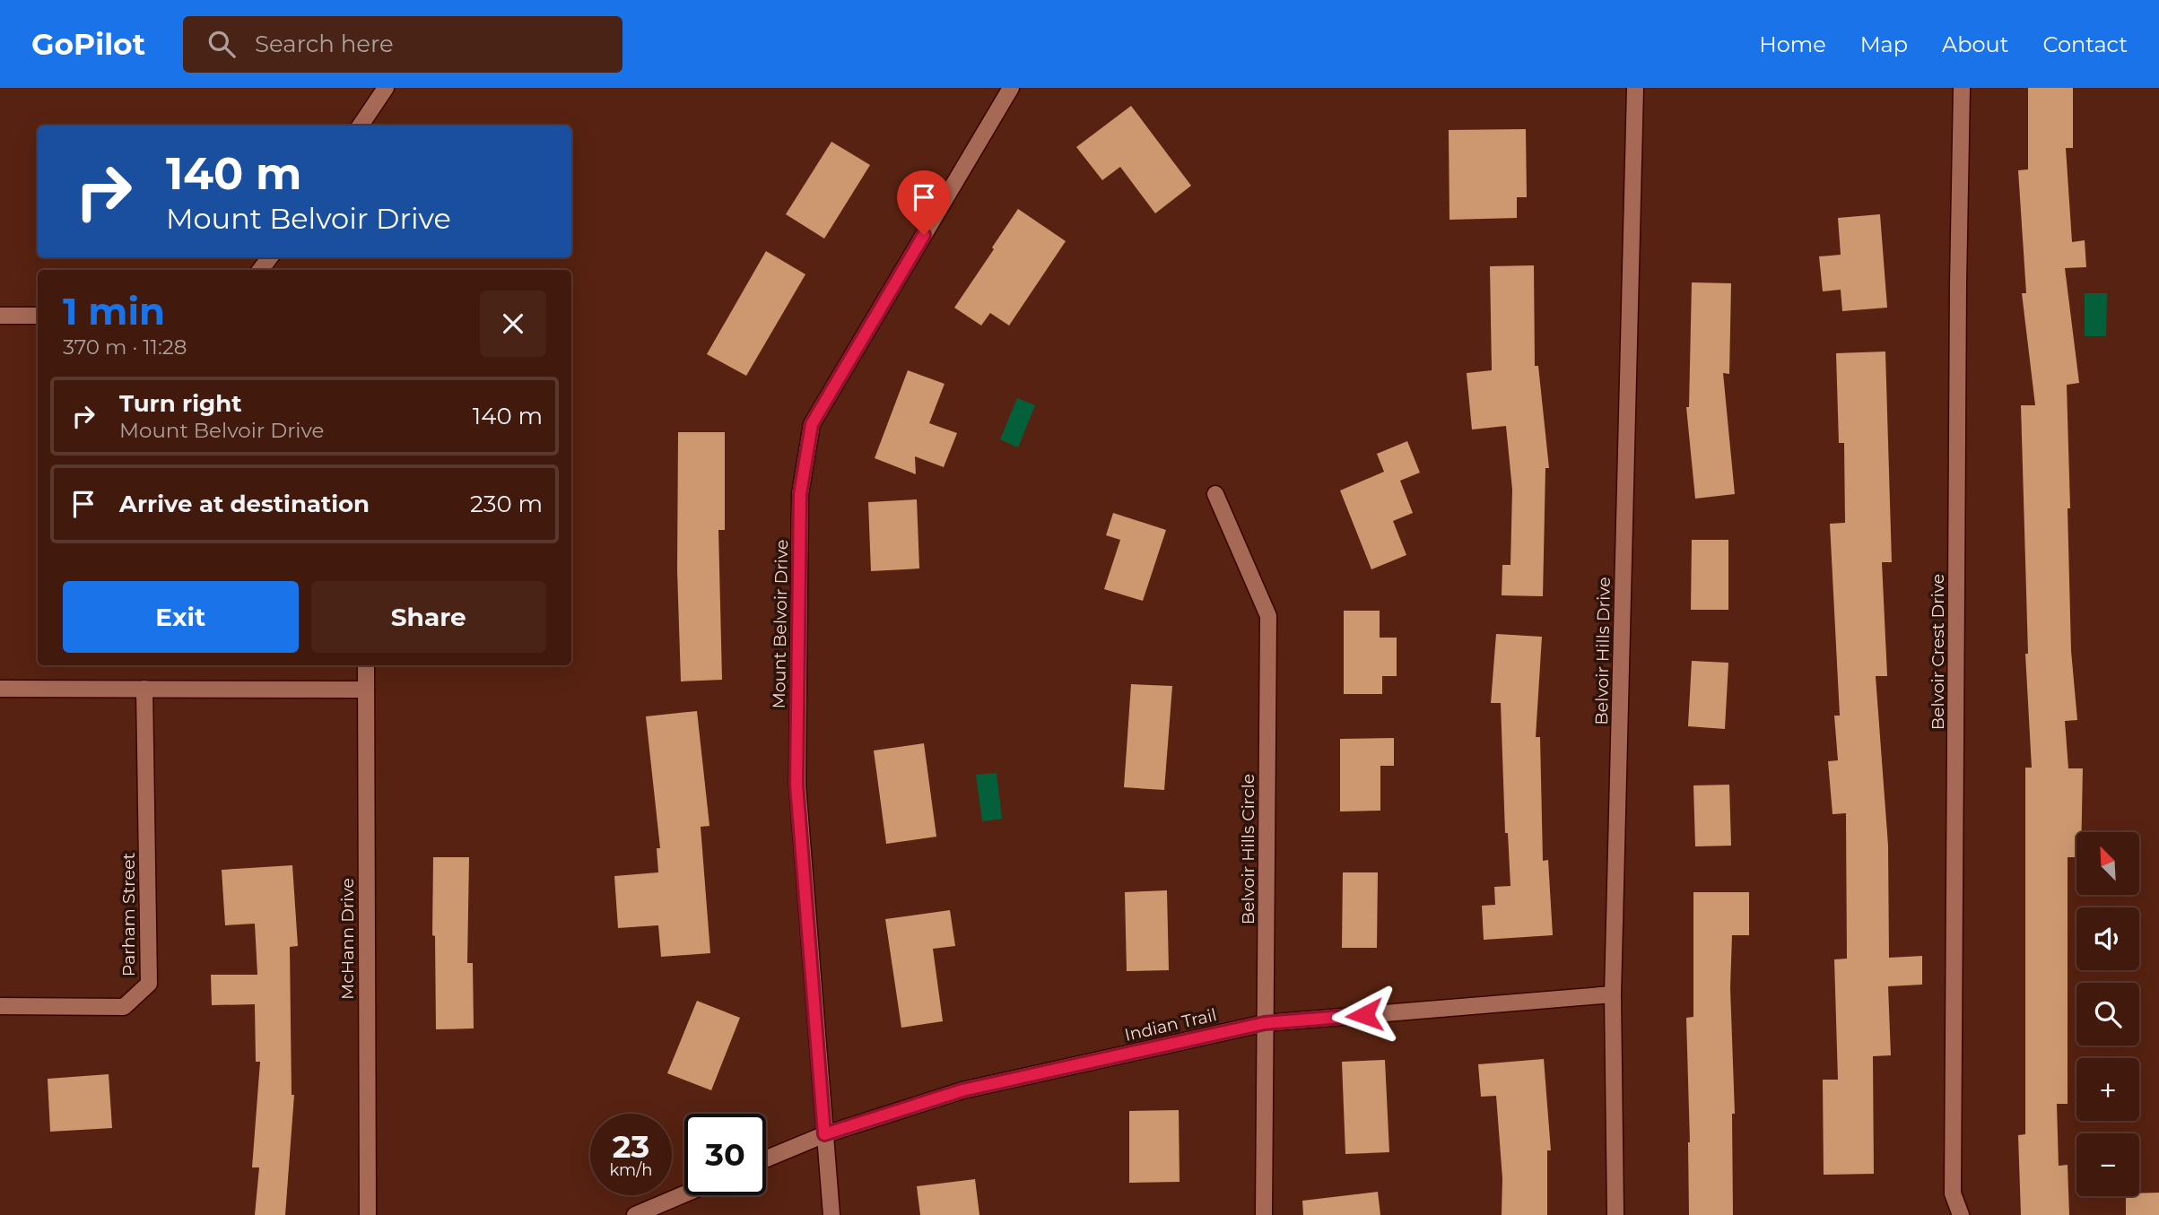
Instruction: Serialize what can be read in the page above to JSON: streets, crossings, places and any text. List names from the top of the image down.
{
  "streets": {
    "street": [
      "Mount Belvoir Drive",
      "Belvoir Hills Drive",
      "Belvoir Crest Drive",
      "Belvoir Hills Circle",
      "Parham Street",
      "McHann Drive",
      "Indian Trail"
    ]
  },
  "crossings": [
    ["Mount Belvoir Drive", "Indian Trail"],
    ["Belvoir Hills Drive", "Indian Trail"],
    ["Belvoir Hills Circle", "Indian Trail"]
  ],
  "north": "top left",
  "page": {
    "header": "GoPilot",
    "search": "Search here",
    "nav": [
      "Home",
      "Map",
      "About",
      "Contact"
    ],
    "turn": ["140 m", "Mount Belvoir Drive"],
    "heading": ["1 min", "370 m · 11:28"],
    "list": [
      {
        "name": "Turn right",
        "note": "Mount Belvoir Drive",
        "value": "140 m"
      },
      {
        "name": "Arrive at destination",
        "value": "230 m"
      }
    ],
    "buttons": ["Exit", "Share"],
    "map_buttons": ["+", "−"],
    "speed": "23 km/h",
    "limit": "30"
  }
}
